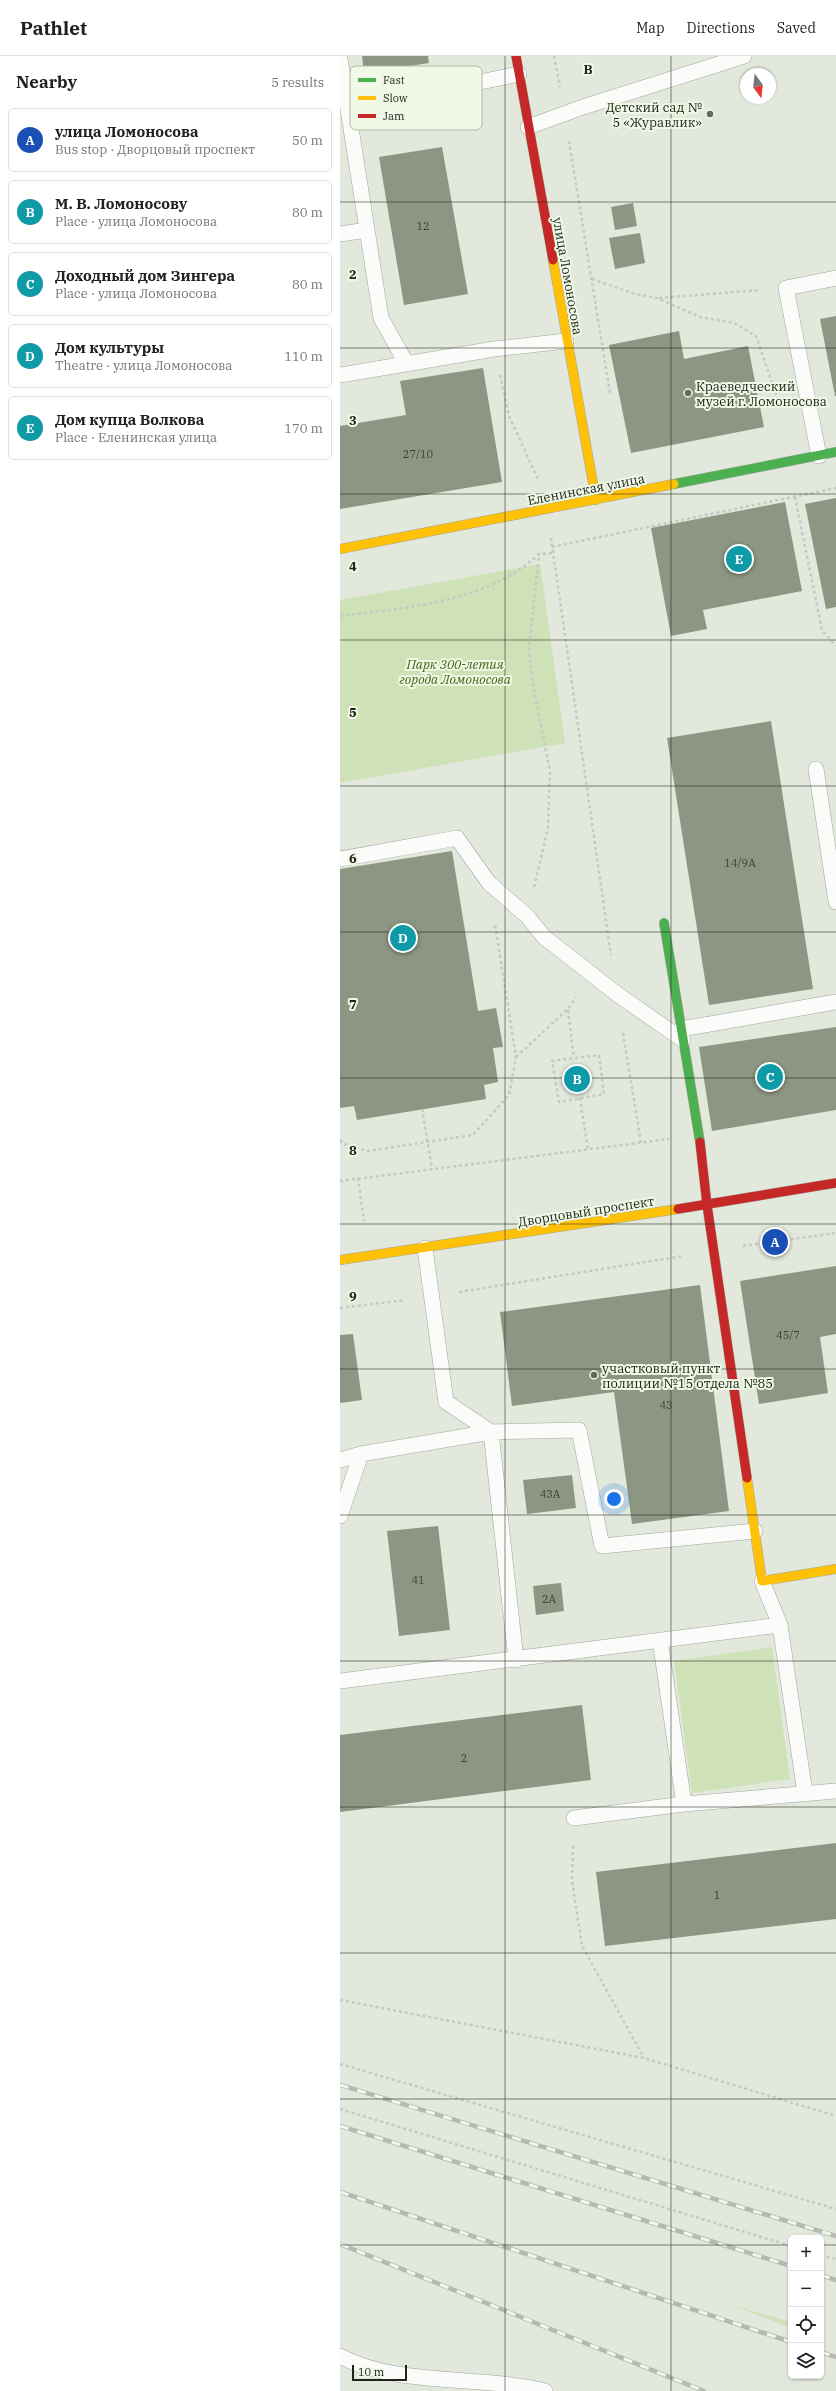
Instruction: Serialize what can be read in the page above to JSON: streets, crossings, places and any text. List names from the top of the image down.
{
  "streets": {
    "street": ["улица Ломоносова", "Еленинская улица", "Дворцовый проспект"]
  },
  "crossings": [
    ["улица Ломоносова", "Еленинская улица"]
  ],
  "parks": ["Парк 300-летия города Ломоносова"],
  "places": ["Детский сад № 5 «Журавлик»", "Краеведческий музей г. Ломоносова", "участковый пункт полиции №15 отдела №85"],
  "house_numbers": [
    "12",
    "27/10",
    "14/9А",
    "45/7",
    "43",
    "43А",
    "41",
    "2А",
    "2",
    "1"
  ],
  "legend": ["Fast", "Slow", "Jam"],
  "scale_bar": "10 m",
  "north": "bottom",
  "page": {
    "header": "Pathlet",
    "nav": ["Map", "Directions", "Saved"],
    "heading": ["Nearby", "5 results"],
    "list": [
      {
        "mark": "A",
        "name": "улица Ломоносова",
        "note": "Bus stop · Дворцовый проспект",
        "value": "50 m"
      },
      {
        "mark": "B",
        "name": "М. В. Ломоносову",
        "note": "Place · улица Ломоносова",
        "value": "80 m"
      },
      {
        "mark": "C",
        "name": "Доходный дом Зингера",
        "note": "Place · улица Ломоносова",
        "value": "80 m"
      },
      {
        "mark": "D",
        "name": "Дом культуры",
        "note": "Theatre · улица Ломоносова",
        "value": "110 m"
      },
      {
        "mark": "E",
        "name": "Дом купца Волкова",
        "note": "Place · Еленинская улица",
        "value": "170 m"
      }
    ],
    "pins": [
      "E",
      "D",
      "C",
      "B",
      "A"
    ],
    "map_buttons": ["+", "−"],
    "scale": "10 m"
  },
  "grid": {
    "columns": ["B"],
    "rows": [
      "2",
      "3",
      "4",
      "5",
      "6",
      "7",
      "8",
      "9"
    ]
  }
}
